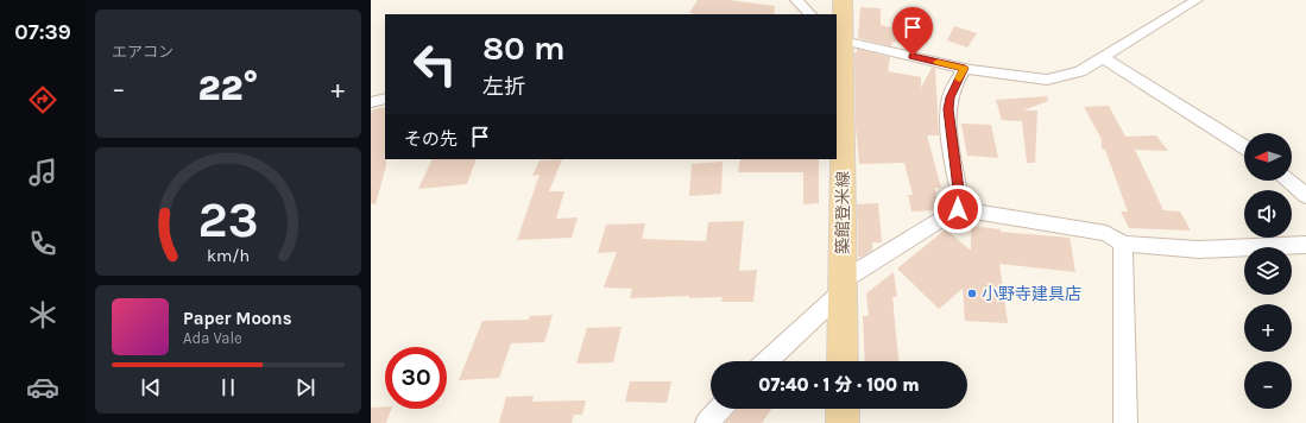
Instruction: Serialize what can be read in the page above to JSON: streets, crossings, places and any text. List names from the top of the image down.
{
  "streets": {
    "main road": ["築館登米線"]
  },
  "places": ["小野寺建具店"],
  "north": "left",
  "page": {
    "tabs": "07:39",
    "tile": "エアコン",
    "turn": ["80 m", "左折"],
    "heat": ["−", "22°", "+"],
    "then": "その先",
    "map_buttons": ["+", "−"],
    "song": ["Paper Moons", "Ada Vale"],
    "limit": "30",
    "trip": "07:40 · 1 分 · 100 m",
    "gauge": ["23", "km/h"]
  }
}
